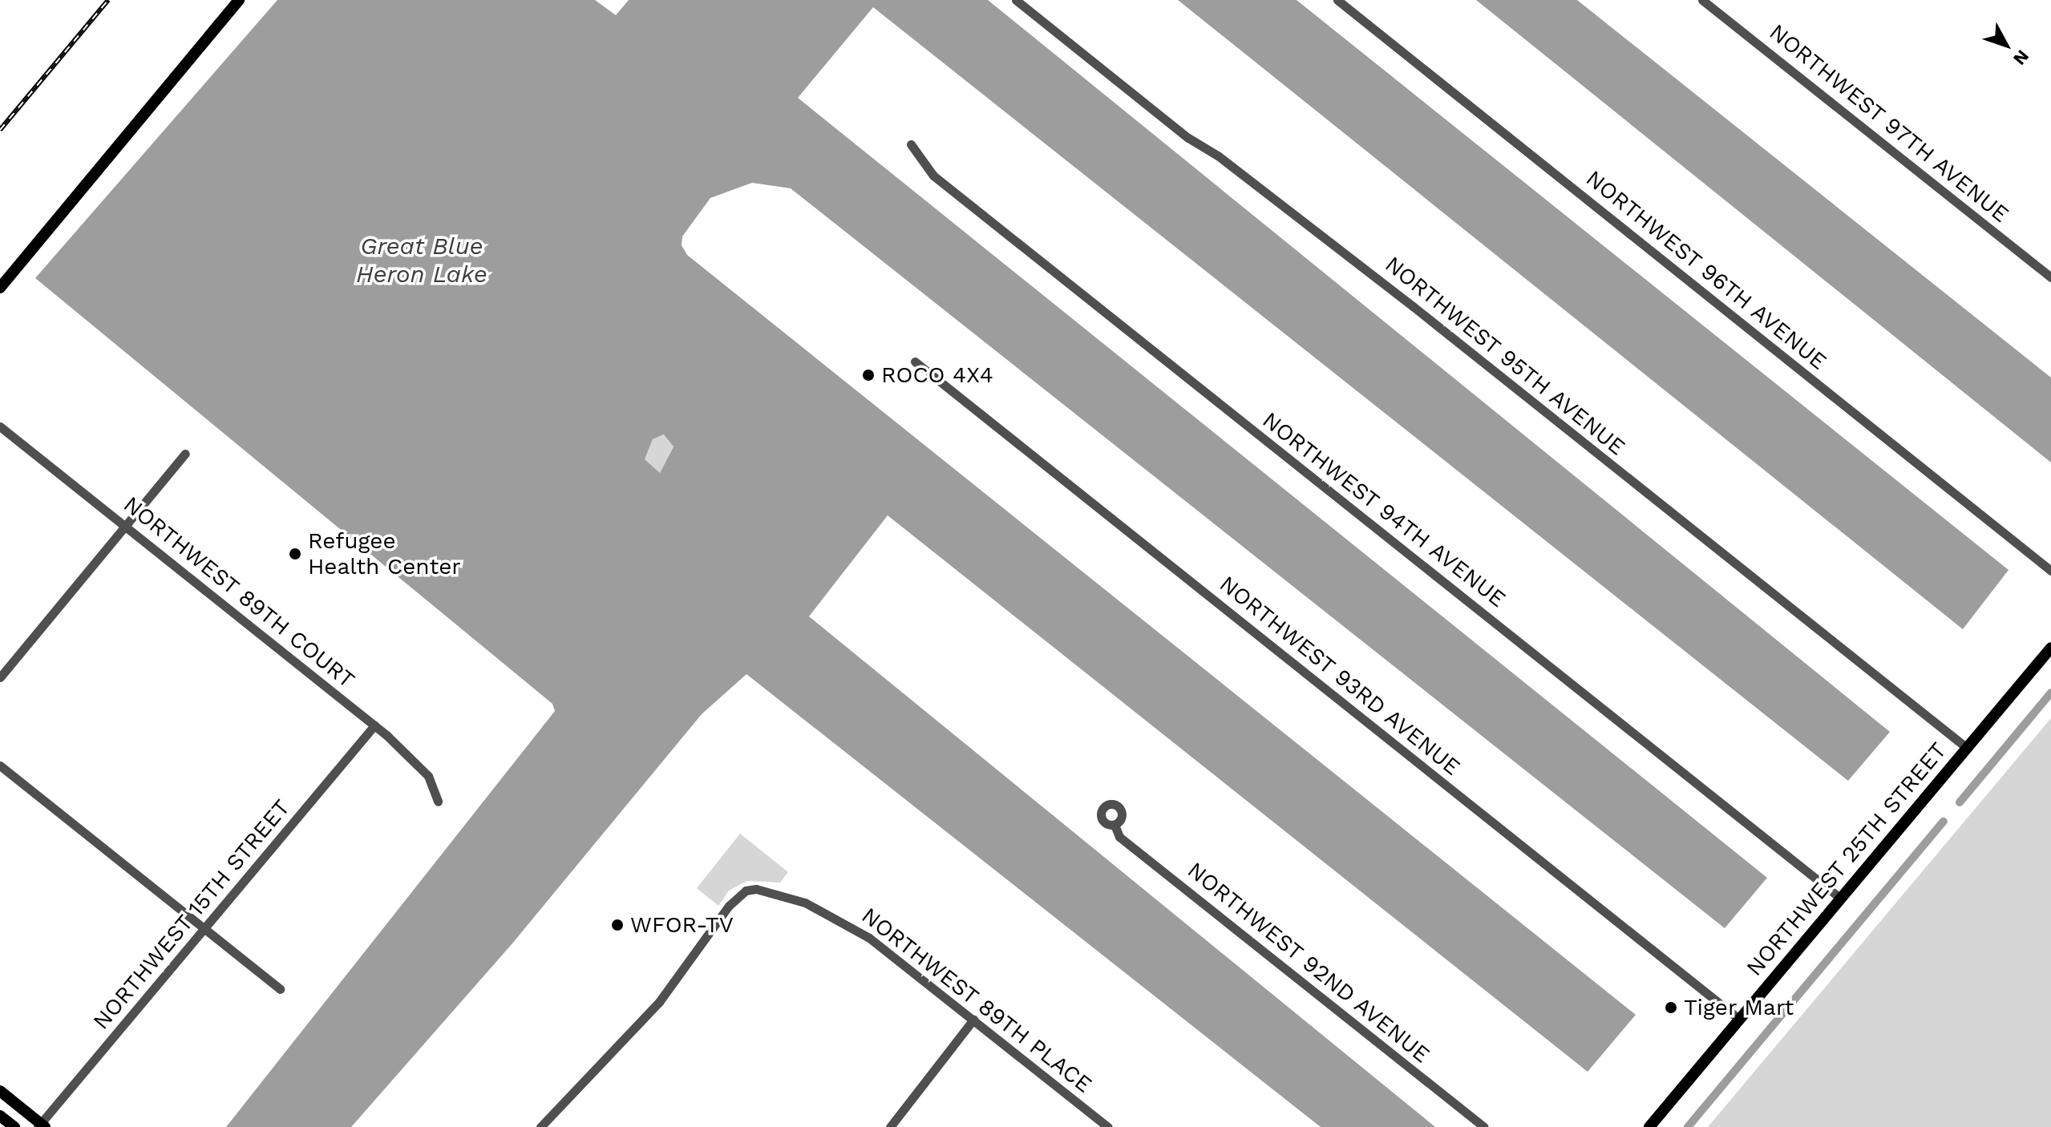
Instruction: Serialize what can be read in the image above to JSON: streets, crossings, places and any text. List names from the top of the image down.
{
  "streets": {
    "main road": ["NORTHWEST 25TH STREET"],
    "street": [
      "NORTHWEST 97TH AVENUE",
      "NORTHWEST 96TH AVENUE",
      "NORTHWEST 95TH AVENUE",
      "NORTHWEST 94TH AVENUE",
      "NORTHWEST 89TH COURT",
      "NORTHWEST 93RD AVENUE",
      "NORTHWEST 15TH STREET",
      "NORTHWEST 92ND AVENUE",
      "NORTHWEST 89TH PLACE"
    ]
  },
  "crossings": [
    ["NORTHWEST 95TH AVENUE", "NORTHWEST 25TH STREET"],
    ["NORTHWEST 94TH AVENUE", "NORTHWEST 25TH STREET"],
    ["NORTHWEST 89TH COURT", "NORTHWEST 15TH STREET"],
    ["NORTHWEST 93RD AVENUE", "NORTHWEST 25TH STREET"]
  ],
  "water": ["Great Blue Heron Lake"],
  "places": [
    "ROCO 4X4",
    "Refugee Health Center",
    "WFOR-TV",
    "Tiger Mart"
  ],
  "north": "bottom right"
}
